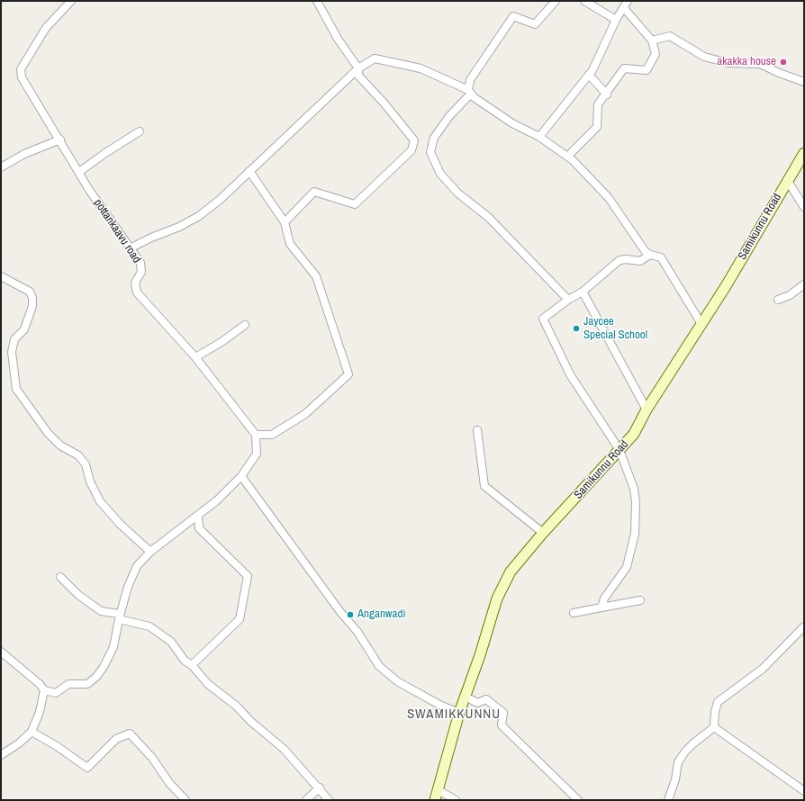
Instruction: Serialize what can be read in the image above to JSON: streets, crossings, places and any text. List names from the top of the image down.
{
  "streets": {
    "main road": ["Samikunnu Road"],
    "street": ["pottankaavu road"]
  },
  "districts": ["SWAMIKKUNNU"],
  "places": ["akakka house", "Jaycee Special School", "Anganwadi"]
}
